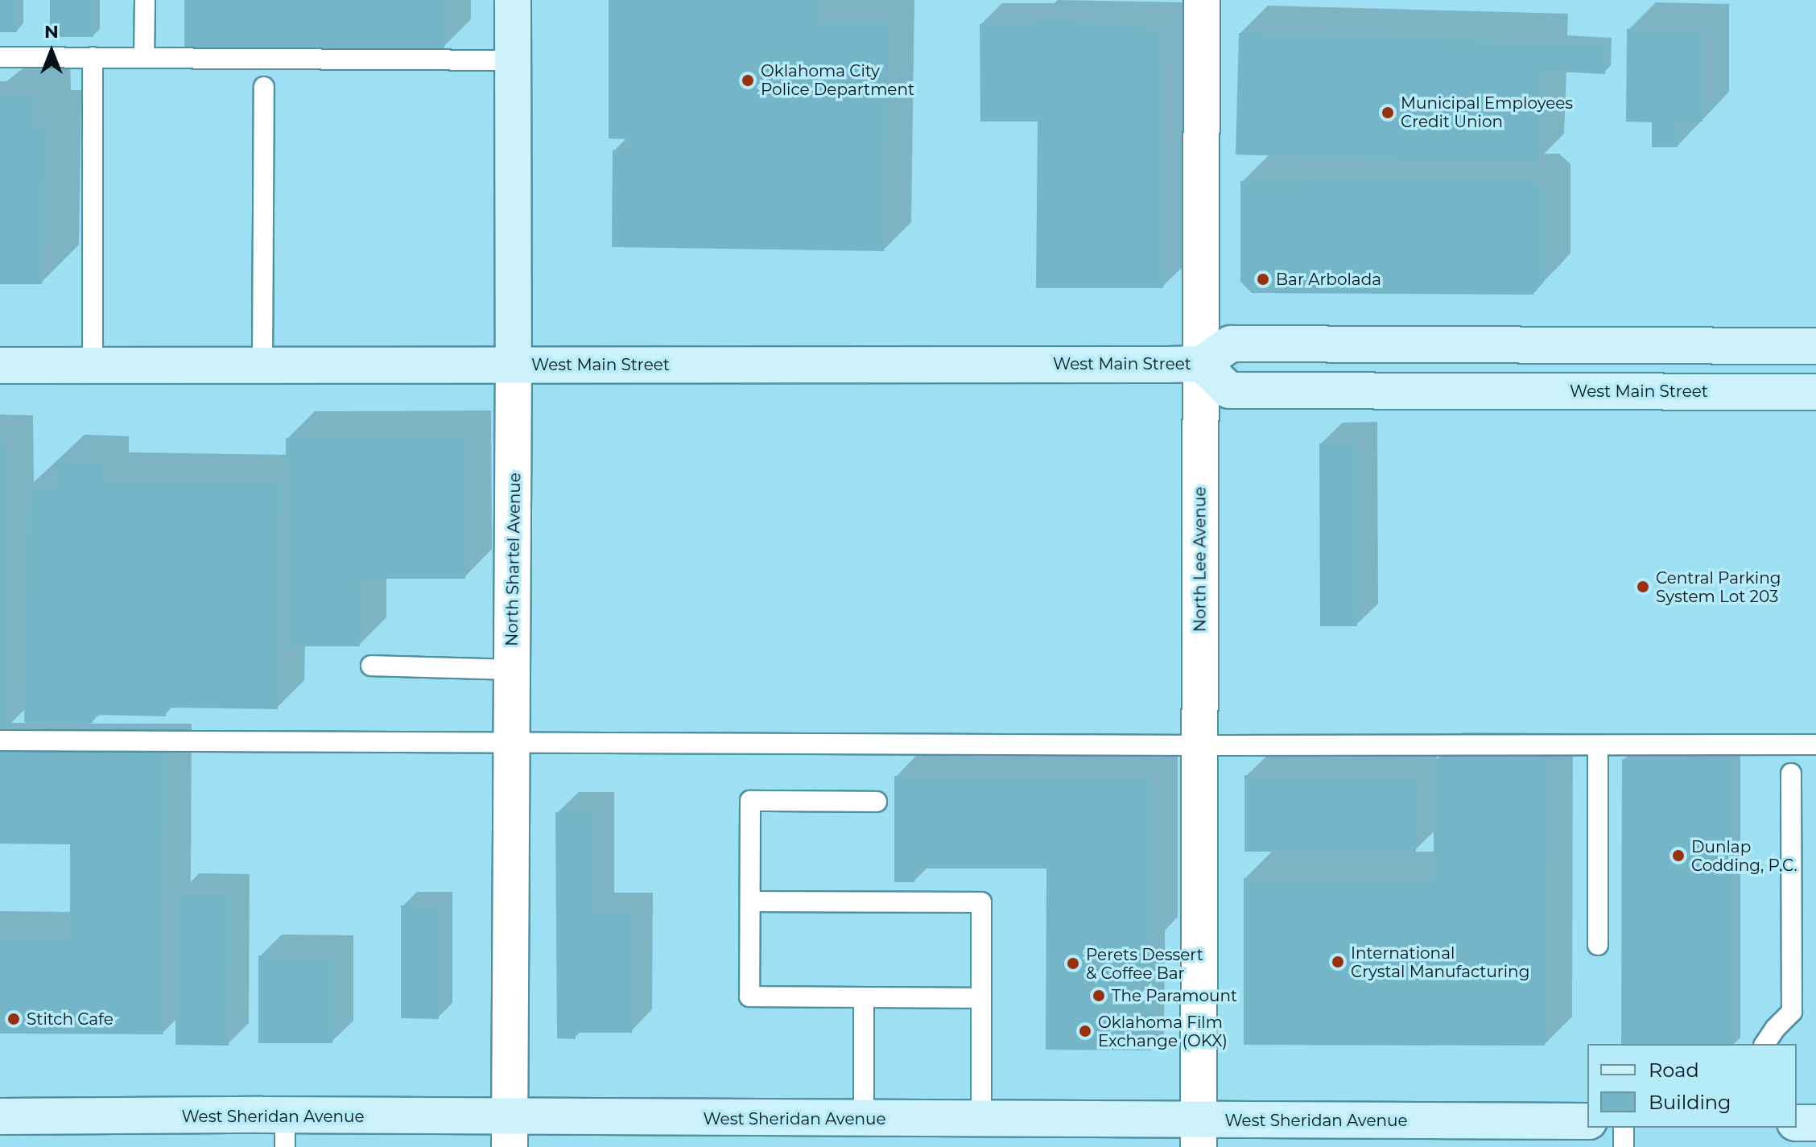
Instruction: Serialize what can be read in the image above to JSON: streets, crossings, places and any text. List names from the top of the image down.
{
  "streets": {
    "main road": ["West Main Street", "North Shartel Avenue", "West Sheridan Avenue"],
    "street": ["North Lee Avenue"]
  },
  "crossings": [
    ["West Main Street", "North Shartel Avenue"],
    ["West Main Street", "North Lee Avenue"],
    ["North Shartel Avenue", "West Sheridan Avenue"],
    ["North Lee Avenue", "West Sheridan Avenue"]
  ],
  "places": [
    "Oklahoma City Police Department",
    "Municipal Employees Credit Union",
    "Bar Arbolada",
    "Central Parking System Lot 203",
    "Dunlap Codding, P.C.",
    "International Crystal Manufacturing",
    "Perets Dessert & Coffee Bar",
    "The Paramount",
    "Stitch Cafe",
    "Oklahoma Film Exchange (OKX)"
  ],
  "legend": ["Road", "Building"],
  "north": "top"
}
